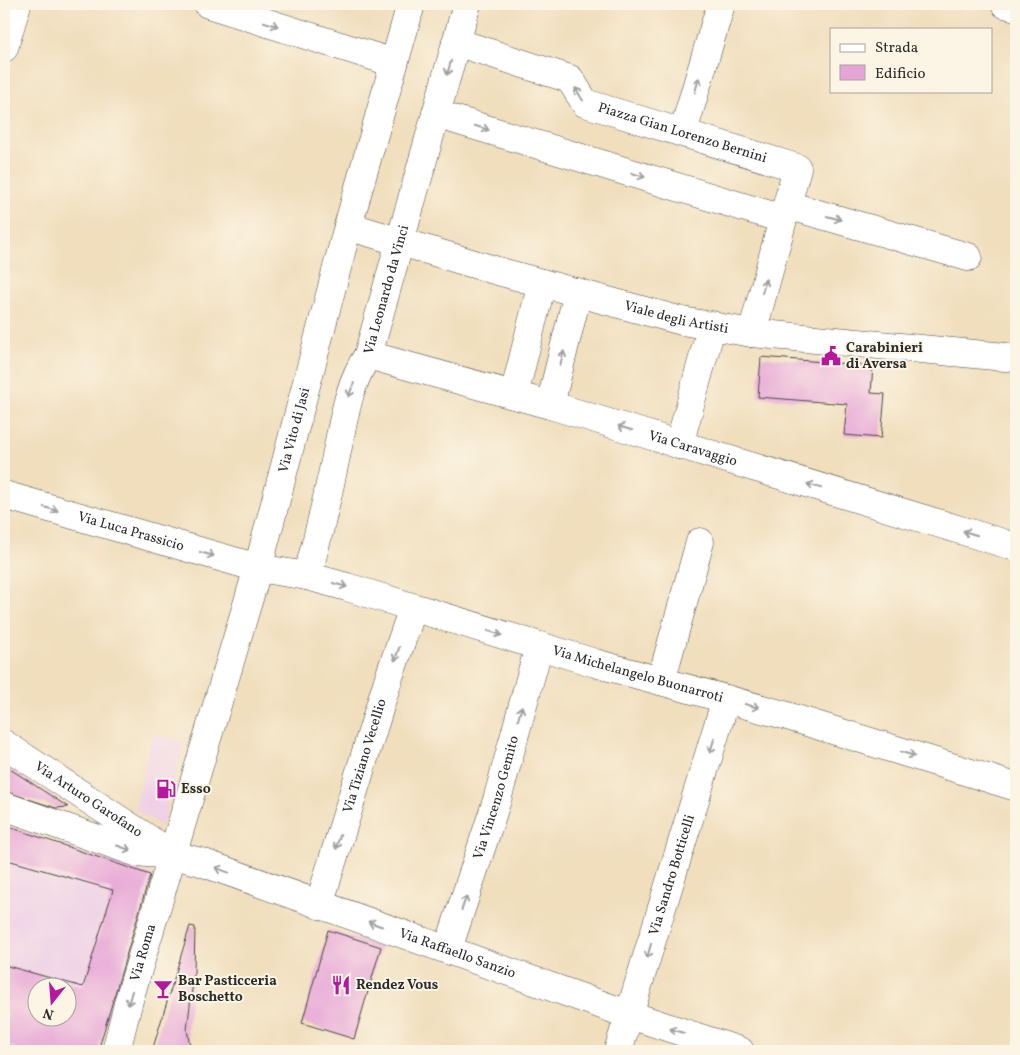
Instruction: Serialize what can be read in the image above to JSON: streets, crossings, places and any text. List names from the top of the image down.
{
  "streets": {
    "street": [
      "Piazza Gian Lorenzo Bernini",
      "Via Leonardo da Vinci",
      "Viale degli Artisti",
      "Via Vito di Jasi",
      "Via Caravaggio",
      "Via Luca Prassicio",
      "Via Michelangelo Buonarroti",
      "Via Tiziano Vecellio",
      "Via Vincenzo Gemito",
      "Via Arturo Garofano",
      "Via Sandro Botticelli",
      "Via Roma",
      "Via Raffaello Sanzio"
    ]
  },
  "crossings": [
    ["Piazza Gian Lorenzo Bernini", "Via Leonardo da Vinci"],
    ["Piazza Gian Lorenzo Bernini", "Viale degli Artisti"],
    ["Via Leonardo da Vinci", "Viale degli Artisti"],
    ["Via Leonardo da Vinci", "Via Caravaggio"],
    ["Via Leonardo da Vinci", "Via Michelangelo Buonarroti"],
    ["Viale degli Artisti", "Via Vito di Jasi"],
    ["Via Vito di Jasi", "Via Luca Prassicio"],
    ["Via Vito di Jasi", "Via Michelangelo Buonarroti"],
    ["Via Vito di Jasi", "Via Arturo Garofano"],
    ["Via Vito di Jasi", "Via Roma"],
    ["Via Vito di Jasi", "Via Raffaello Sanzio"],
    ["Via Luca Prassicio", "Via Michelangelo Buonarroti"],
    ["Via Michelangelo Buonarroti", "Via Tiziano Vecellio"],
    ["Via Michelangelo Buonarroti", "Via Vincenzo Gemito"],
    ["Via Michelangelo Buonarroti", "Via Sandro Botticelli"],
    ["Via Tiziano Vecellio", "Via Raffaello Sanzio"],
    ["Via Vincenzo Gemito", "Via Raffaello Sanzio"],
    ["Via Arturo Garofano", "Via Roma"],
    ["Via Arturo Garofano", "Via Raffaello Sanzio"],
    ["Via Sandro Botticelli", "Via Raffaello Sanzio"],
    ["Via Roma", "Via Raffaello Sanzio"]
  ],
  "one_way": [
    "Via Leonardo da Vinci",
    "Via Caravaggio",
    "Via Luca Prassicio",
    "Via Michelangelo Buonarroti",
    "Via Tiziano Vecellio",
    "Via Vincenzo Gemito",
    "Via Sandro Botticelli",
    "Via Roma",
    "Via Raffaello Sanzio"
  ],
  "places": {
    "public building": ["Carabinieri di Aversa"],
    "fuel station": ["Esso"],
    "restaurant": ["Rendez Vous"],
    "bar": ["Bar Pasticceria Boschetto"]
  },
  "legend": ["Strada", "Edificio"],
  "north": "bottom"
}
